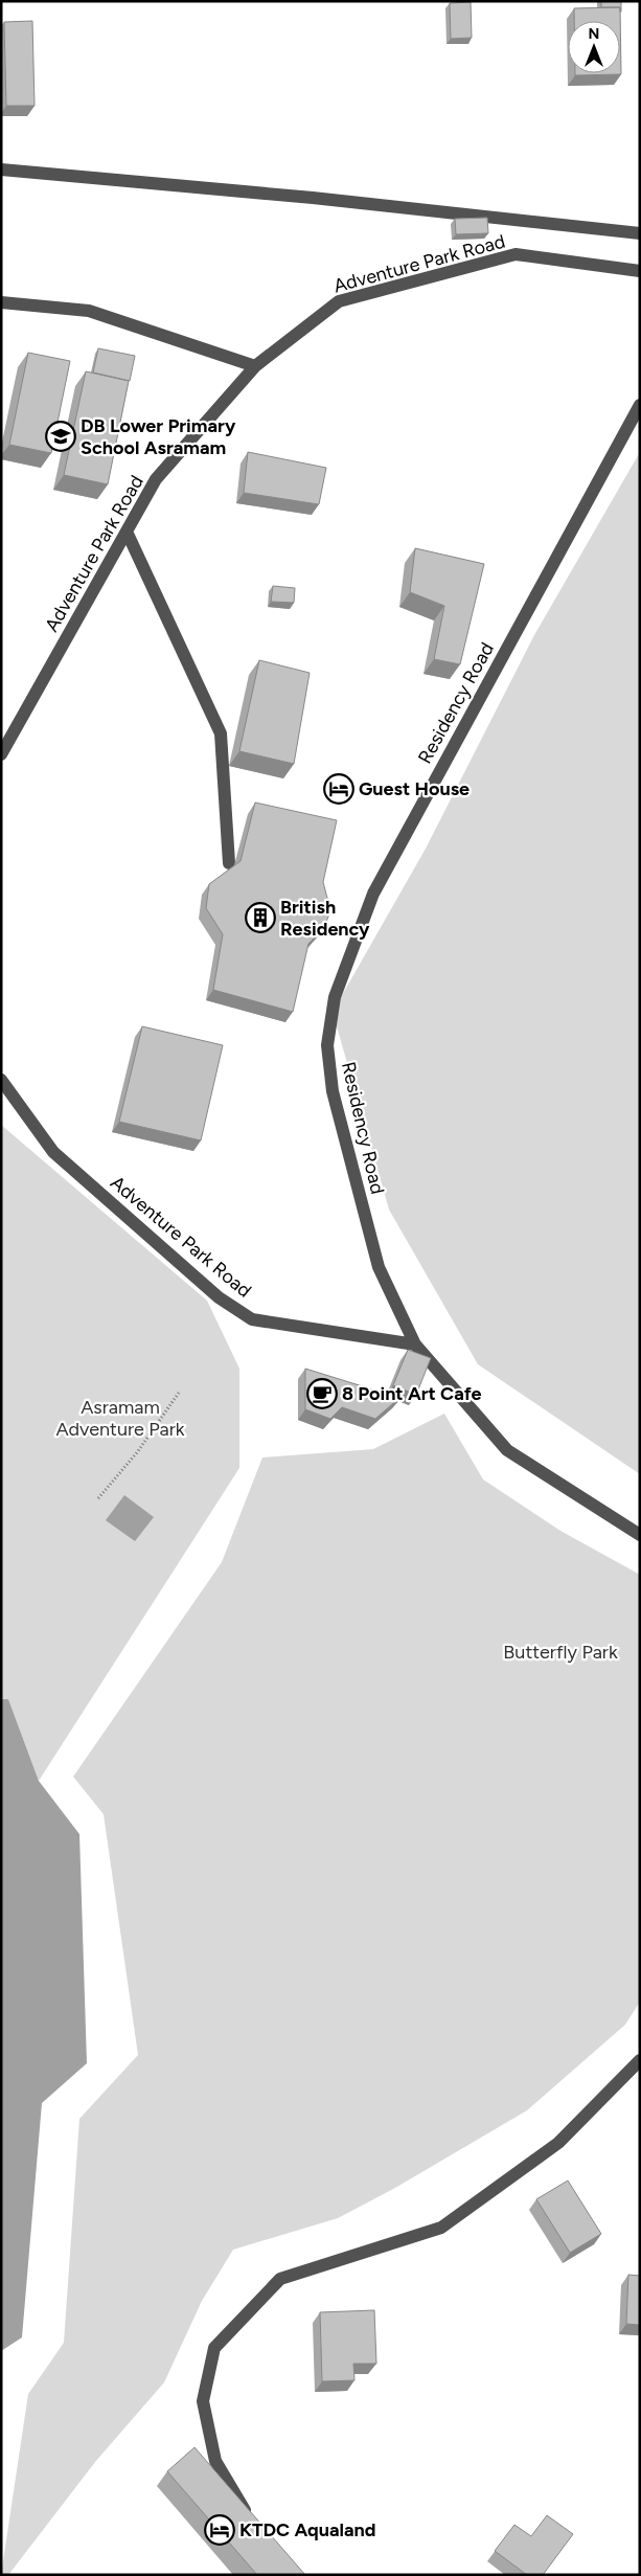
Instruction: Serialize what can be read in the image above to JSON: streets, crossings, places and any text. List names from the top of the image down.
{
  "streets": {
    "street": ["Adventure Park Road", "Residency Road"]
  },
  "crossings": [
    ["Adventure Park Road", "Residency Road"]
  ],
  "parks": ["Asramam Adventure Park", "Butterfly Park"],
  "places": {
    "school or university": ["DB Lower Primary School Asramam"],
    "hotel": ["Guest House", "KTDC Aqualand"],
    "building": ["British Residency"],
    "cafe": ["8 Point Art Cafe"]
  },
  "north": "top"
}
